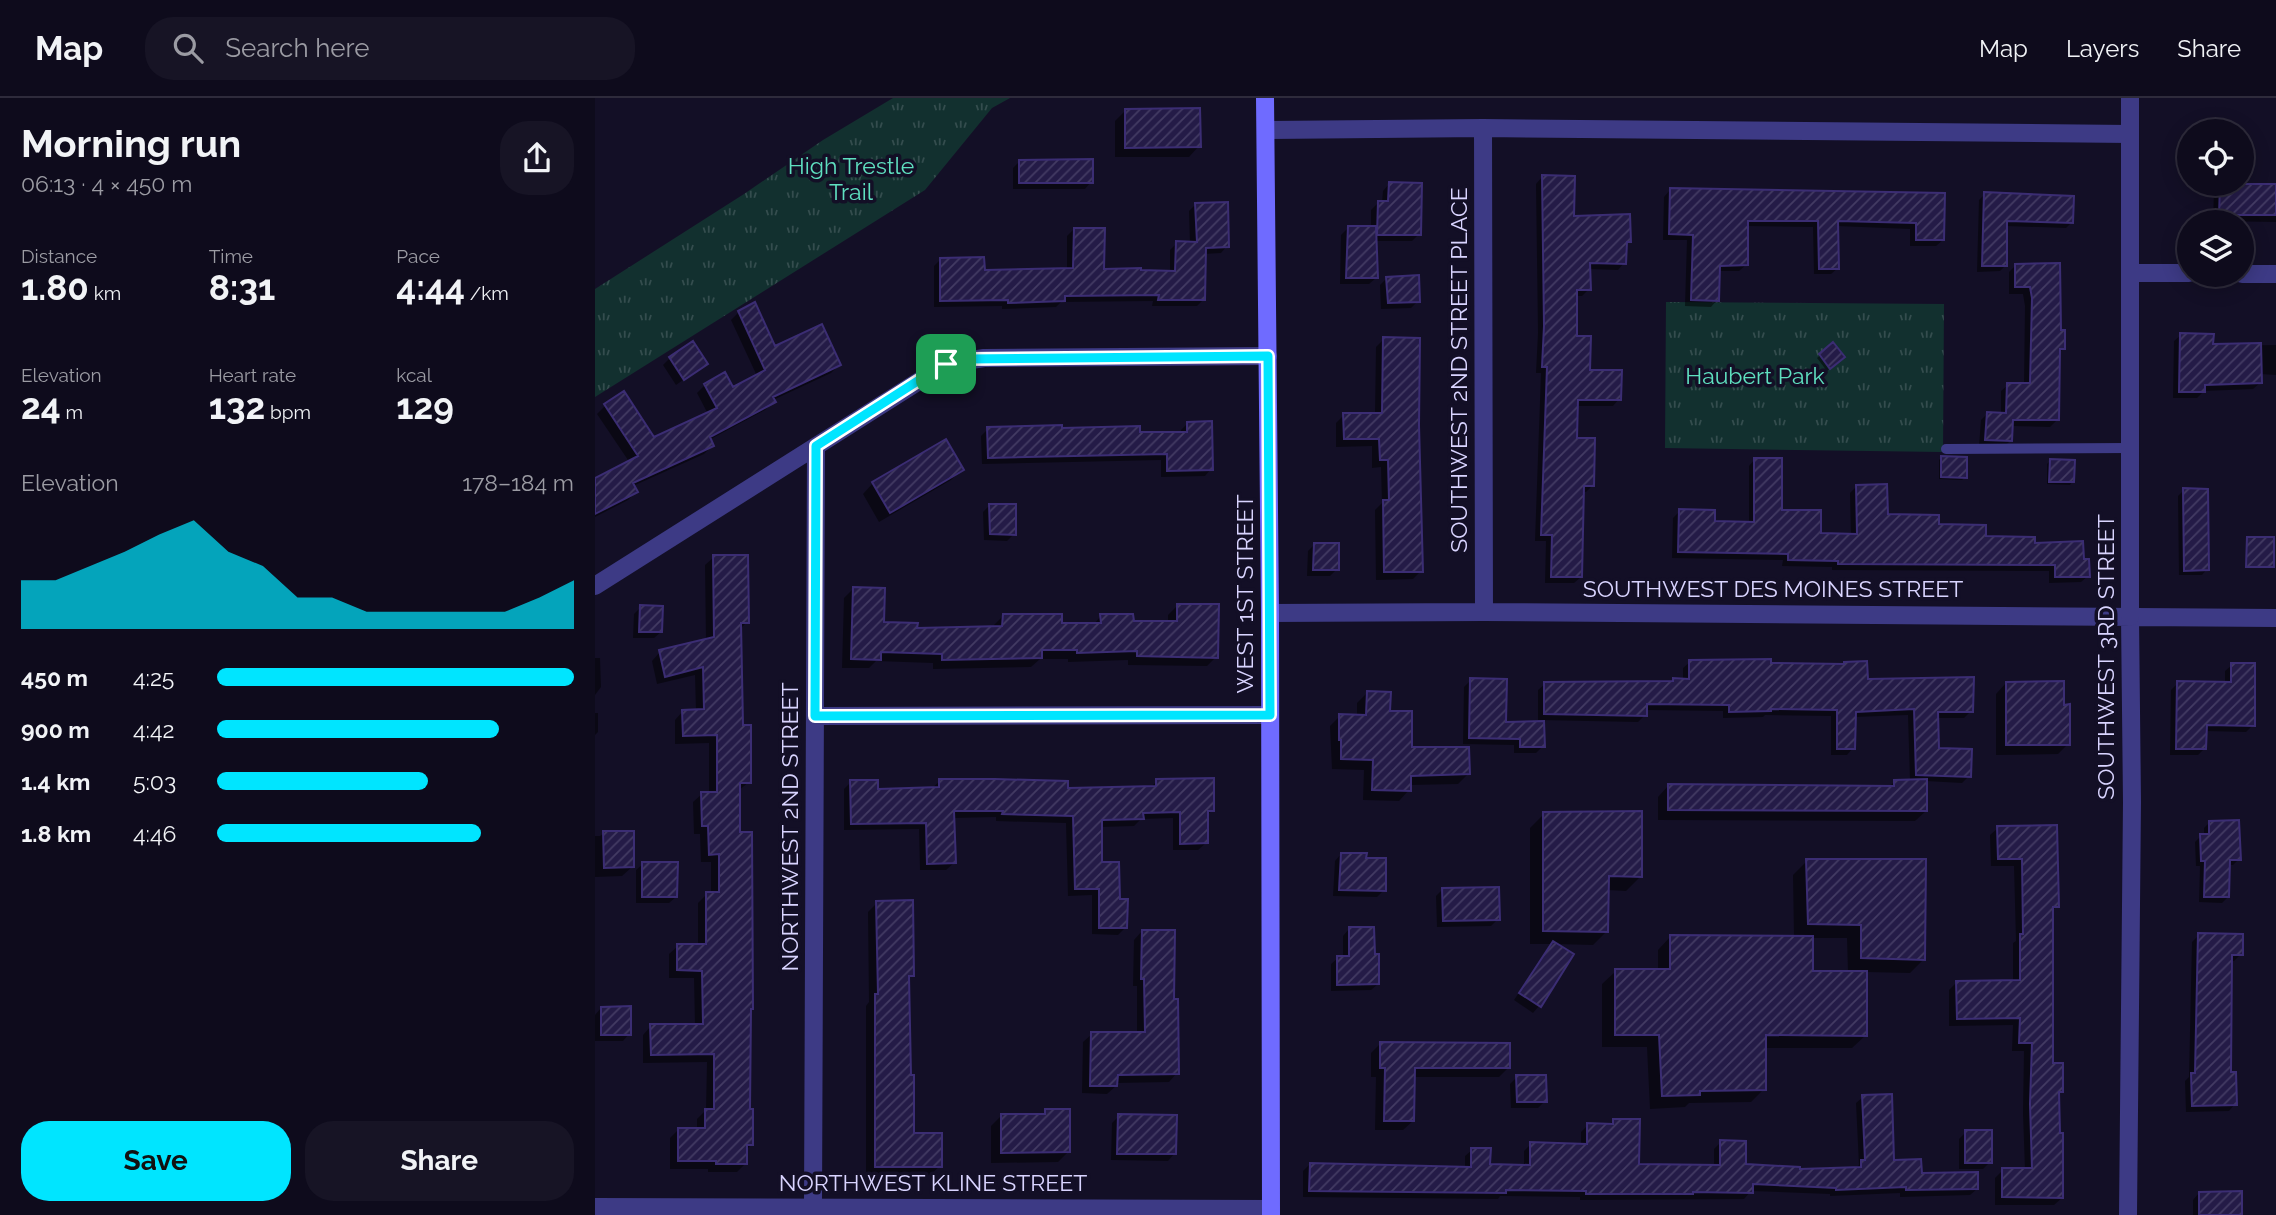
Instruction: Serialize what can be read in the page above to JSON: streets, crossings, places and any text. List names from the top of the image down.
{
  "streets": {
    "main road": ["WEST 1ST STREET"],
    "street": [
      "SOUTHWEST 2ND STREET PLACE",
      "SOUTHWEST DES MOINES STREET",
      "SOUTHWEST 3RD STREET",
      "NORTHWEST 2ND STREET",
      "NORTHWEST KLINE STREET"
    ]
  },
  "crossings": [
    ["SOUTHWEST 2ND STREET PLACE", "SOUTHWEST DES MOINES STREET"],
    ["SOUTHWEST DES MOINES STREET", "WEST 1ST STREET"],
    ["SOUTHWEST DES MOINES STREET", "SOUTHWEST 3RD STREET"],
    ["WEST 1ST STREET", "NORTHWEST KLINE STREET"],
    ["NORTHWEST 2ND STREET", "NORTHWEST KLINE STREET"]
  ],
  "parks": ["High Trestle Trail", "Haubert Park"],
  "page": {
    "header": "Map",
    "search": "Search here",
    "nav": ["Map", "Layers", "Share"],
    "heading": ["Morning run", "06:13 · 4 × 450 m"],
    "stats": [
      ["Distance", "1.80 km"],
      ["Time", "8:31"],
      ["Pace", "4:44 /km"],
      ["Elevation", "24 m"],
      ["Heart rate", "132 bpm"],
      ["kcal", "129"]
    ],
    "chart": ["Elevation", "178–184 m"],
    "list": [
      {
        "name": "450 m",
        "note": "4:25"
      },
      {
        "name": "900 m",
        "note": "4:42"
      },
      {
        "name": "1.4 km",
        "note": "5:03"
      },
      {
        "name": "1.8 km",
        "note": "4:46"
      }
    ],
    "buttons": ["Save", "Share"]
  }
}
